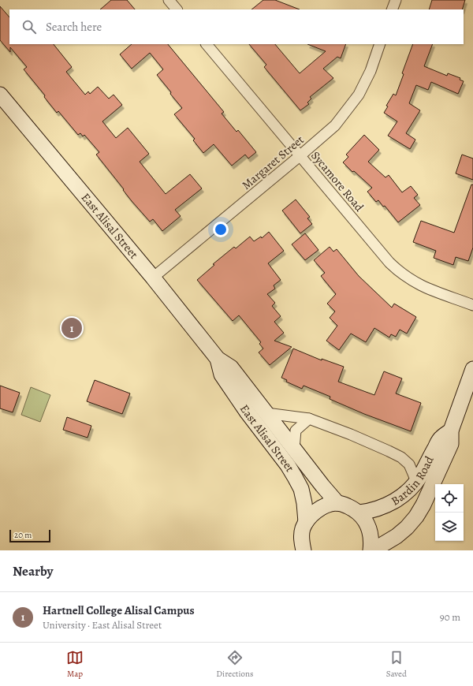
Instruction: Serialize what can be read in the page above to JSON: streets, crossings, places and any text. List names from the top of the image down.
{
  "streets": {
    "street": [
      "Margaret Street",
      "Sycamore Road",
      "East Alisal Street",
      "Bardin Road"
    ]
  },
  "crossings": [
    ["Margaret Street", "Sycamore Road"],
    ["Margaret Street", "East Alisal Street"]
  ],
  "scale_bar": "20 m",
  "page": {
    "search": "Search here",
    "pins": "1",
    "scale": "20 m",
    "heading": "Nearby",
    "list": [
      {
        "mark": "1",
        "name": "Hartnell College Alisal Campus",
        "note": "University · East Alisal Street",
        "value": "90 m"
      }
    ],
    "nav": ["Map", "Directions", "Saved"]
  }
}
